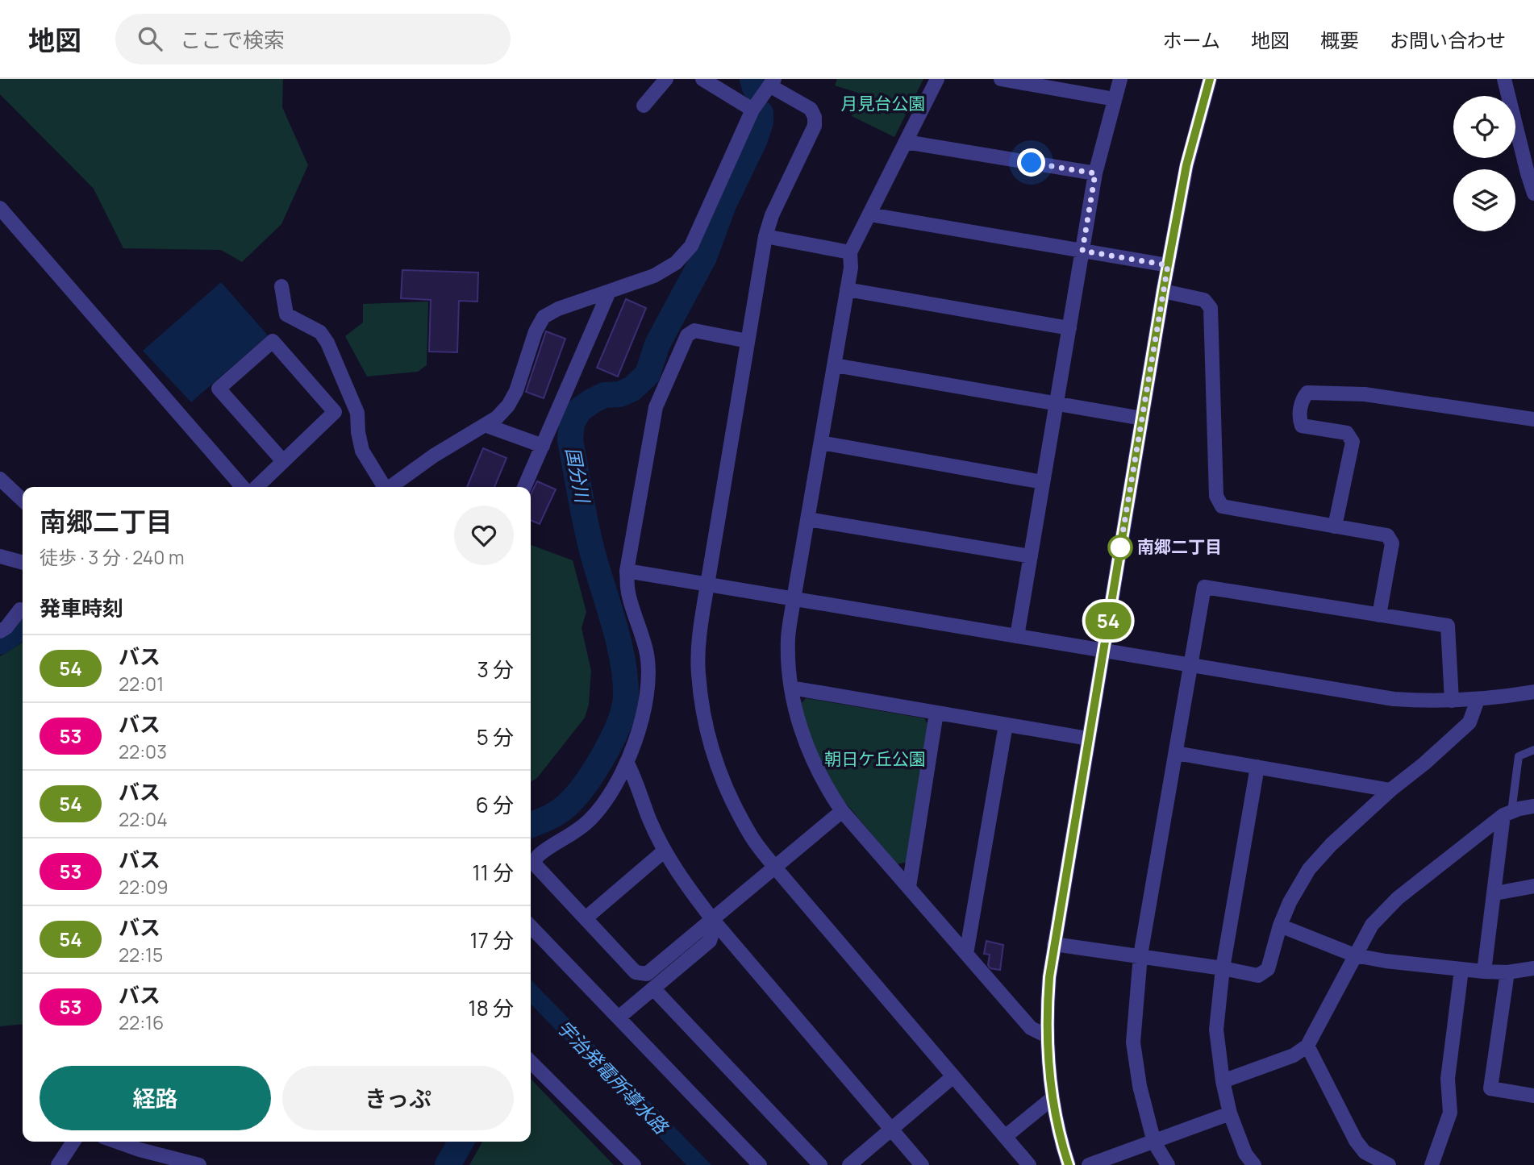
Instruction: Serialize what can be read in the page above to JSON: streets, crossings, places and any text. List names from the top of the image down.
{
  "water": ["国分川", "宇治発電所導水路"],
  "parks": ["月見台公園", "朝日ケ丘公園"],
  "places": ["南郷二丁目"],
  "lines": ["bus line 54"],
  "page": {
    "header": "地図",
    "search": "ここで検索",
    "nav": [
      "ホーム",
      "地図",
      "概要",
      "お問い合わせ"
    ],
    "on_map": "54",
    "heading": [
      ["南郷二丁目", "徒歩 · 3 分 · 240 m"],
      "発車時刻"
    ],
    "list": [
      {
        "mark": "54",
        "name": "バス",
        "note": "22:01",
        "value": "3 分"
      },
      {
        "mark": "53",
        "name": "バス",
        "note": "22:03",
        "value": "5 分"
      },
      {
        "mark": "54",
        "name": "バス",
        "note": "22:04",
        "value": "6 分"
      },
      {
        "mark": "53",
        "name": "バス",
        "note": "22:09",
        "value": "11 分"
      },
      {
        "mark": "54",
        "name": "バス",
        "note": "22:15",
        "value": "17 分"
      },
      {
        "mark": "53",
        "name": "バス",
        "note": "22:16",
        "value": "18 分"
      }
    ],
    "buttons": ["経路", "きっぷ"]
  }
}
